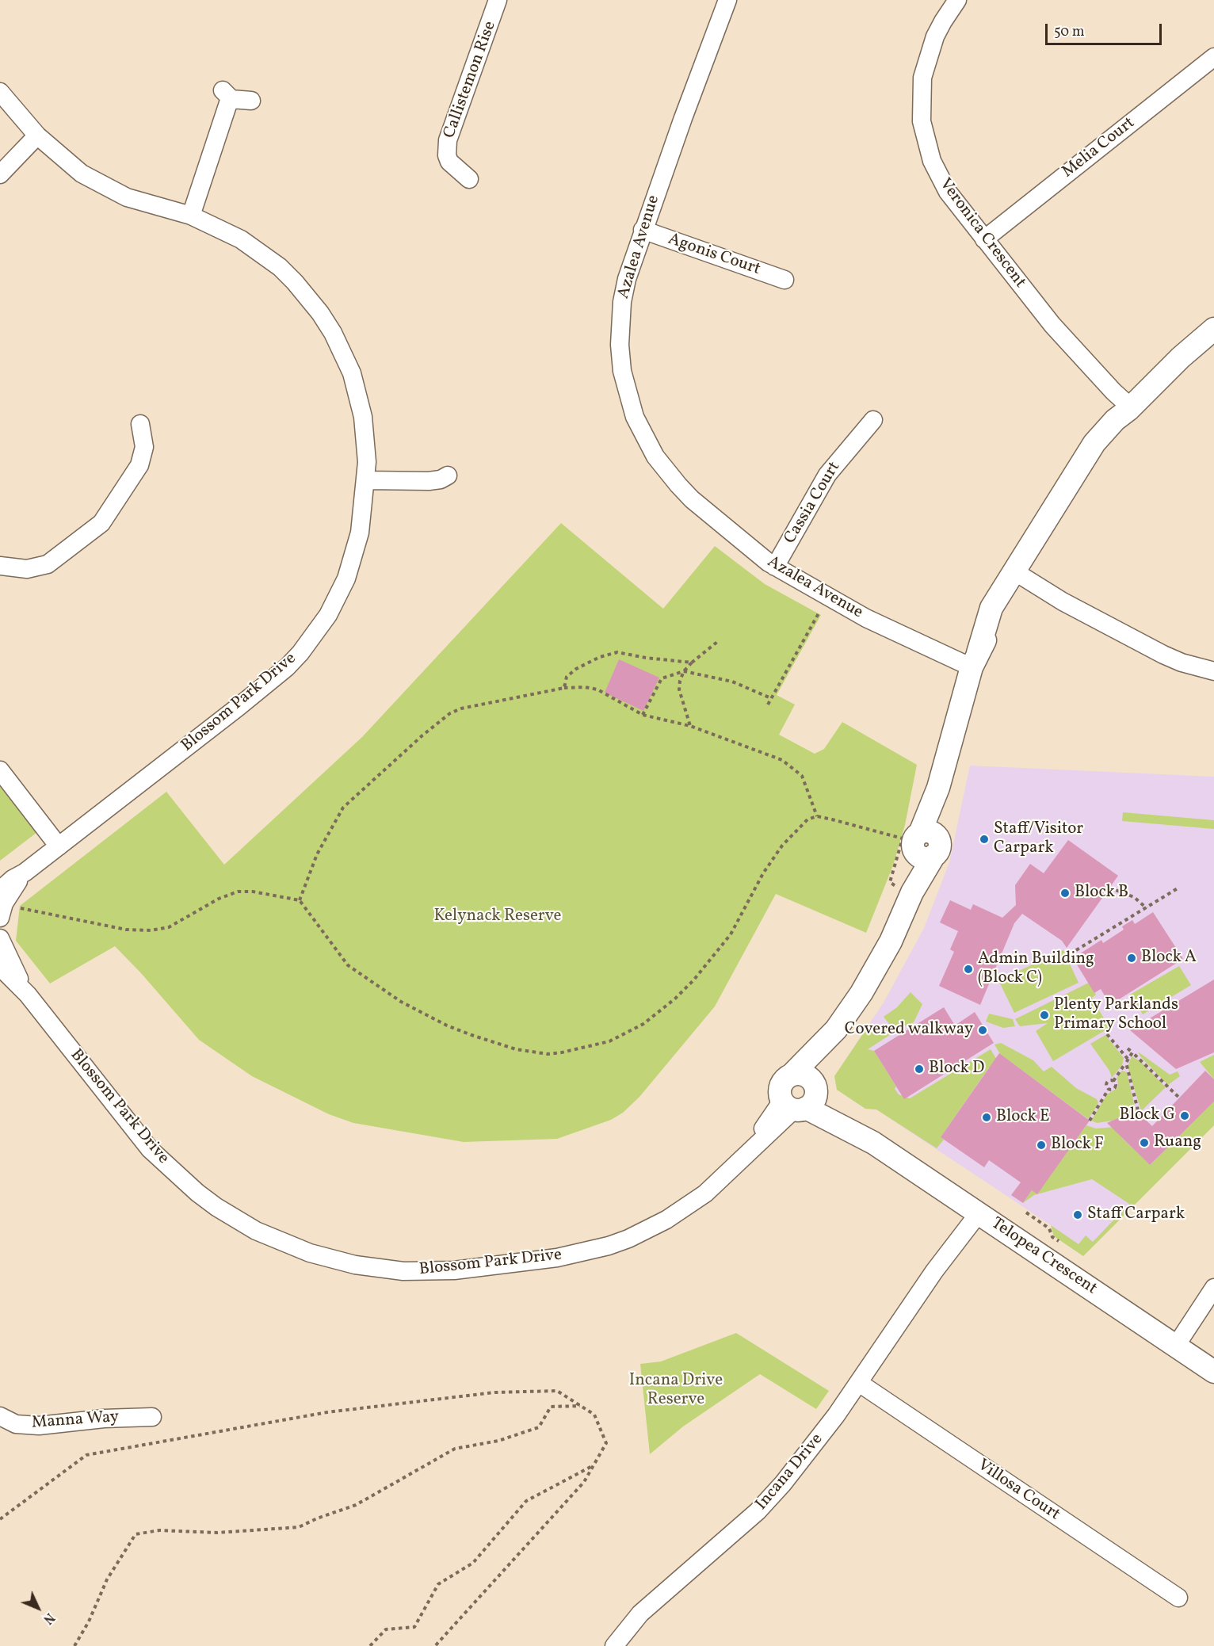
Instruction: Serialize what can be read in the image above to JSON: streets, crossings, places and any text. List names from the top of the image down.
{
  "streets": {
    "street": [
      "Callistemon Rise",
      "Melia Court",
      "Veronica Crescent",
      "Azalea Avenue",
      "Agonis Court",
      "Cassia Court",
      "Blossom Park Drive",
      "Telopea Crescent",
      "Manna Way",
      "Incana Drive",
      "Villosa Court"
    ]
  },
  "crossings": [
    ["Melia Court", "Veronica Crescent"],
    ["Veronica Crescent", "Blossom Park Drive"],
    ["Azalea Avenue", "Agonis Court"],
    ["Azalea Avenue", "Cassia Court"],
    ["Azalea Avenue", "Blossom Park Drive"],
    ["Blossom Park Drive", "Telopea Crescent"],
    ["Telopea Crescent", "Incana Drive"],
    ["Incana Drive", "Villosa Court"]
  ],
  "parks": ["Kelynack Reserve", "Incana Drive Reserve"],
  "places": [
    "Staff/Visitor Carpark",
    "Block B",
    "Block A",
    "Admin Building (Block C)",
    "Plenty Parklands Primary School",
    "Covered walkway",
    "Block D",
    "Block G",
    "Block E",
    "Ruang",
    "Block F",
    "Staff Carpark"
  ],
  "scale_bar": "50 m",
  "north": "bottom right"
}
